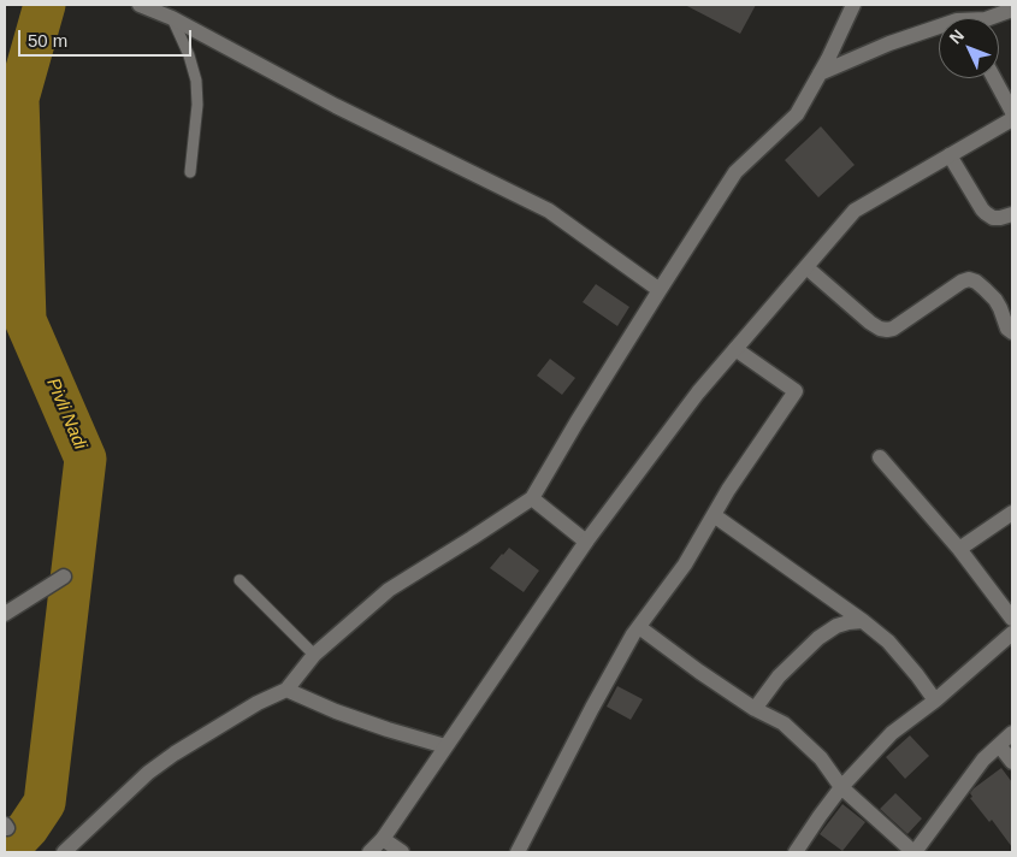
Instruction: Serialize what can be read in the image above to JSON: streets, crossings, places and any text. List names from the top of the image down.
{
  "water": ["Pivli Nadi"],
  "scale_bar": "50 m",
  "north": "top left"
}
